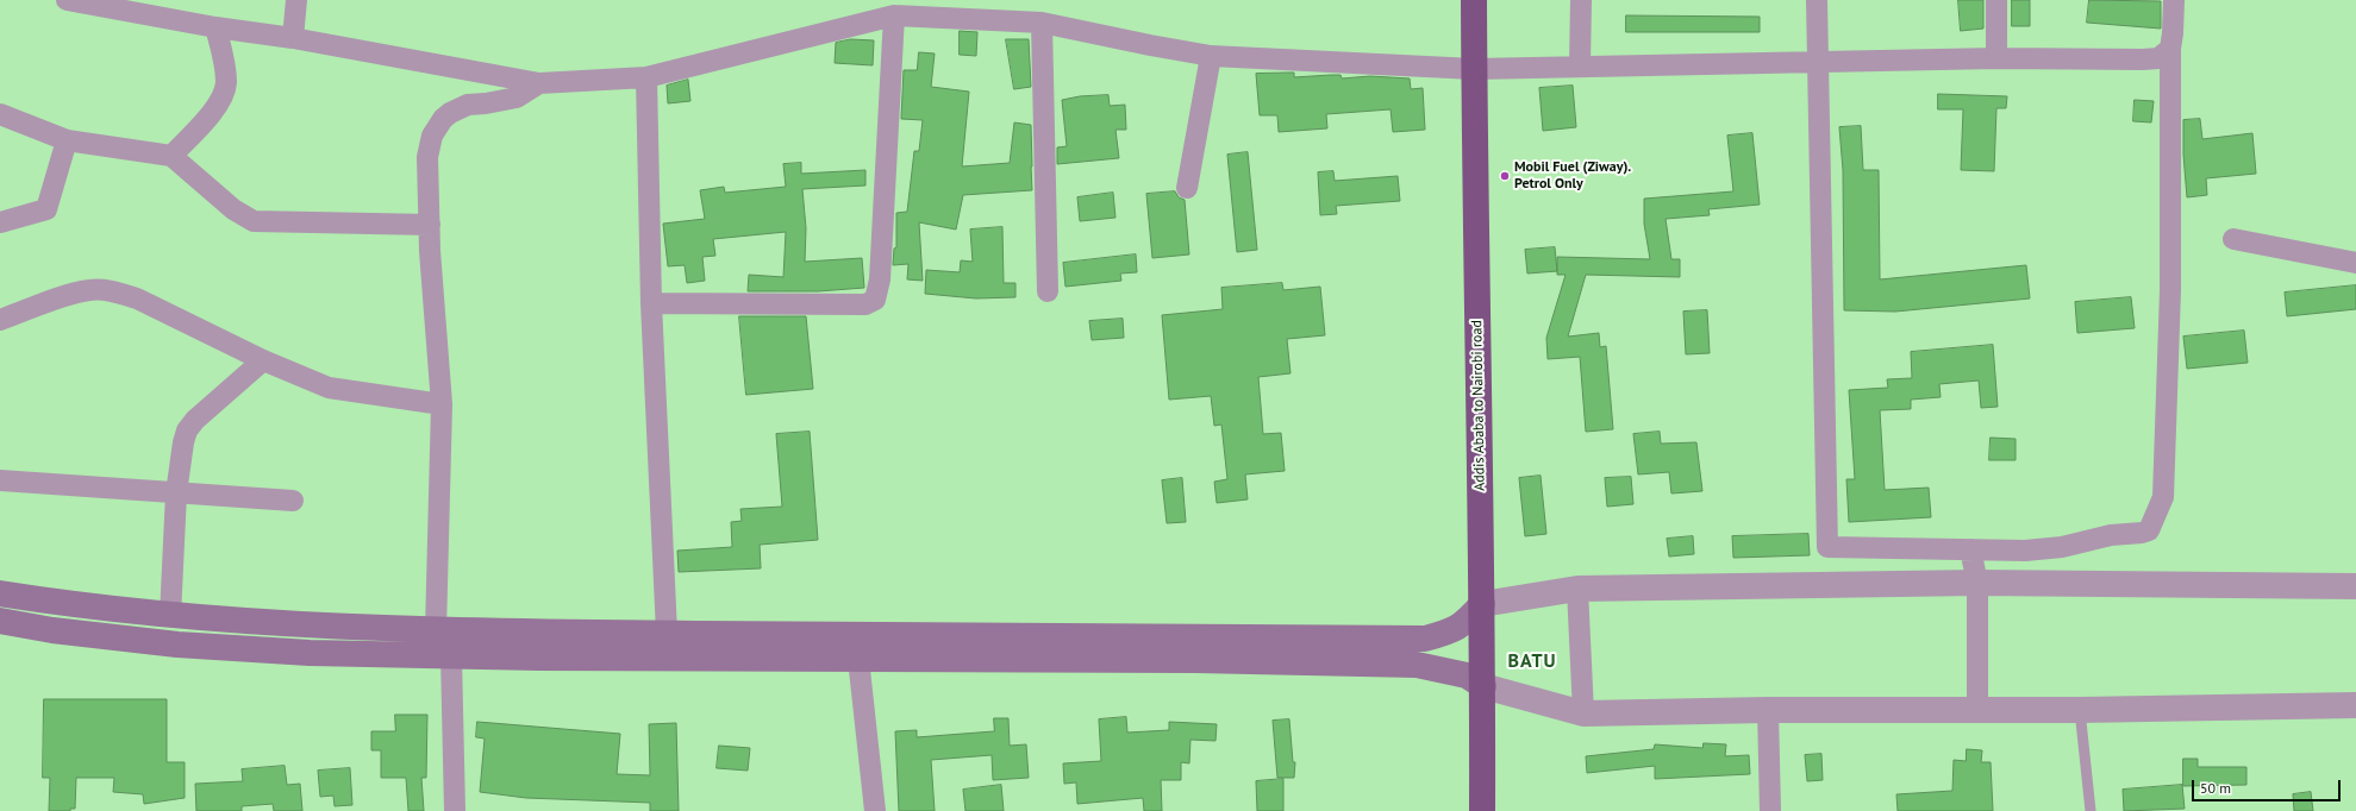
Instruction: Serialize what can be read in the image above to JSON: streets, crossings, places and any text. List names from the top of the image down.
{
  "streets": {
    "highway": ["Addis Ababa to Nairobi road"]
  },
  "districts": ["BATU"],
  "places": ["Mobil Fuel (Ziway). Petrol Only"],
  "scale_bar": "50 m"
}
